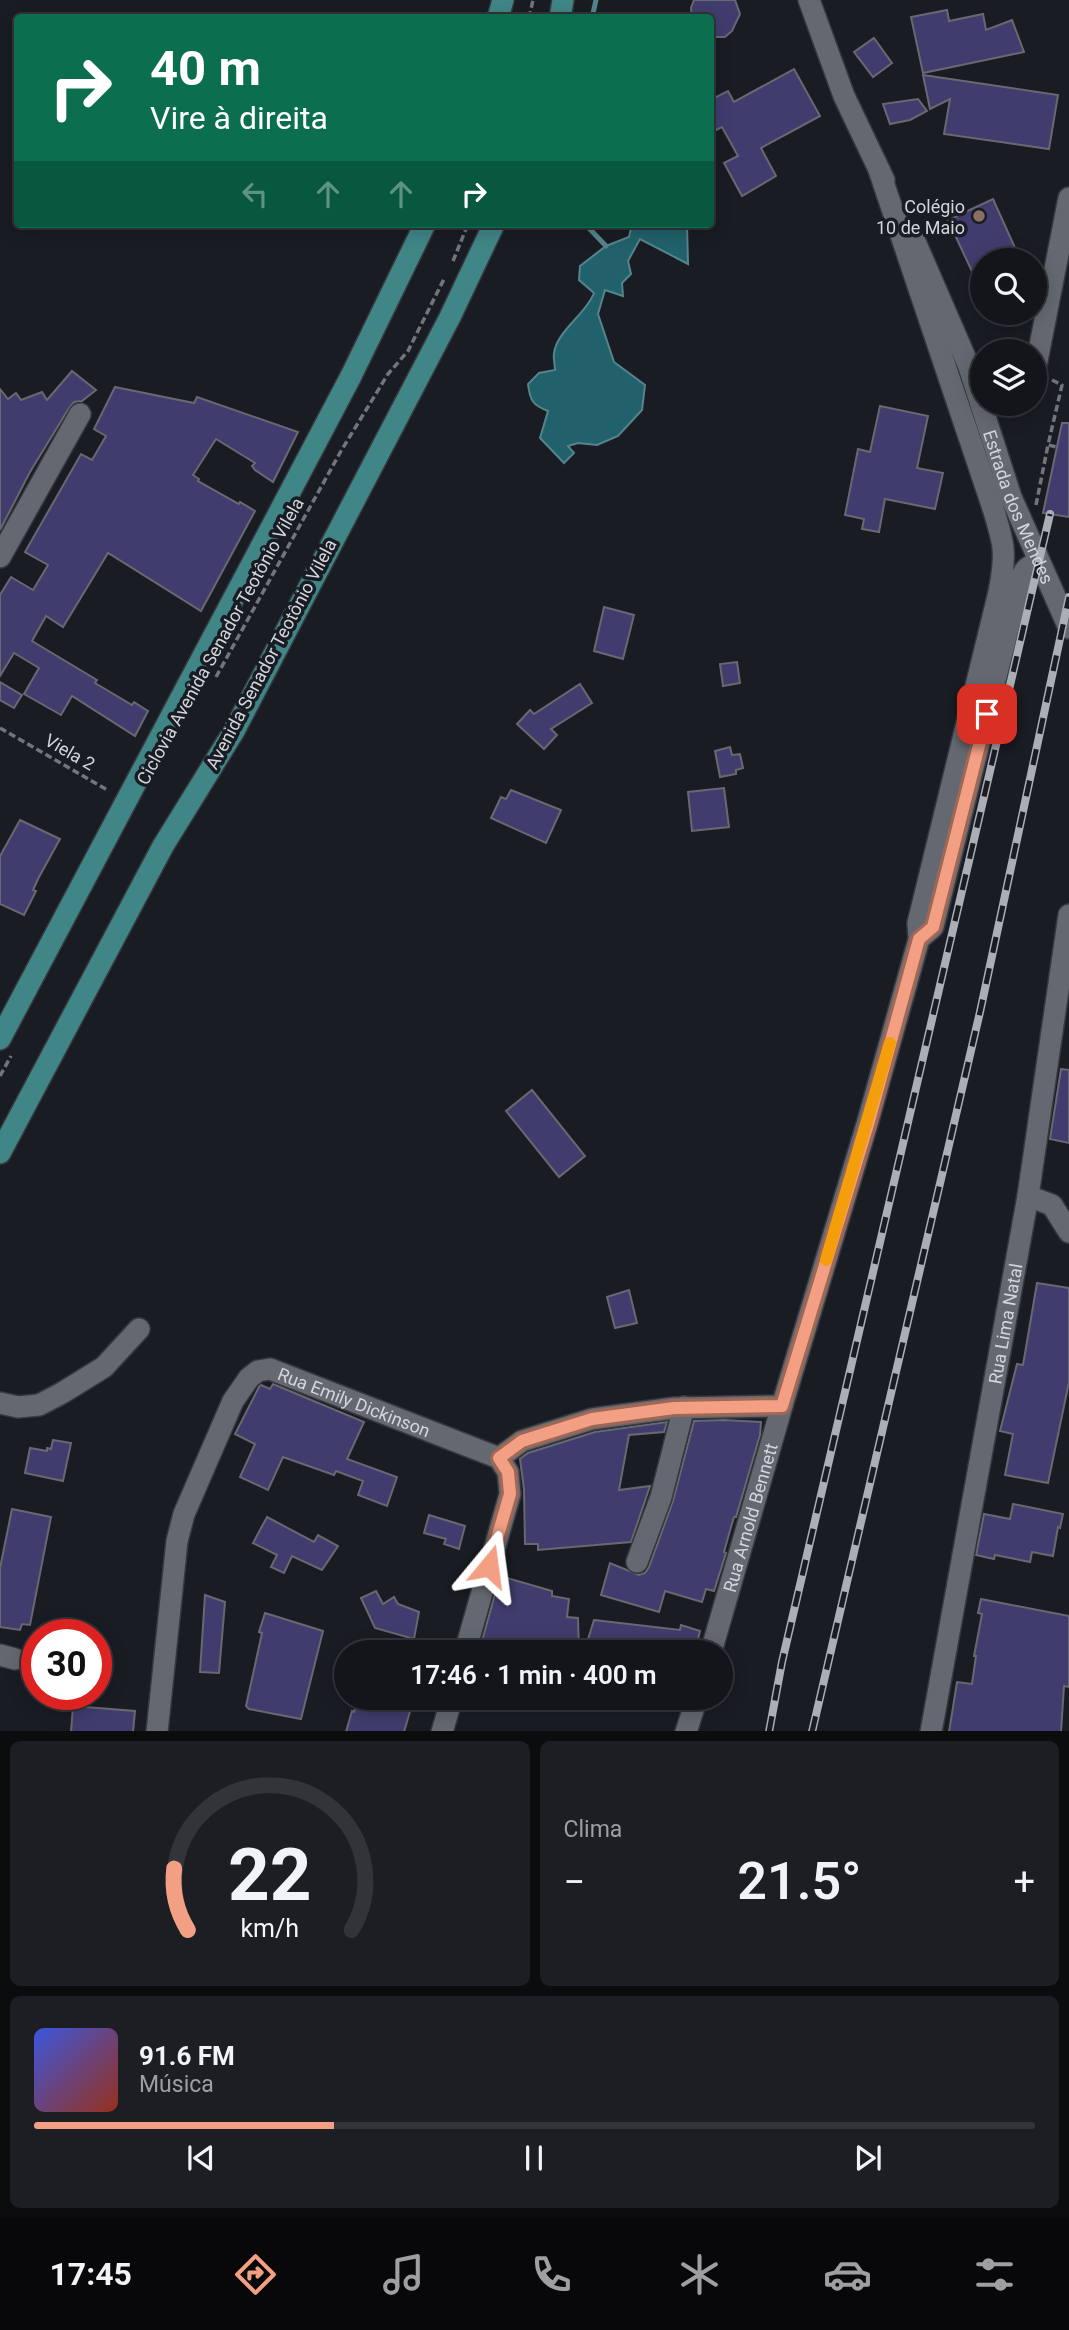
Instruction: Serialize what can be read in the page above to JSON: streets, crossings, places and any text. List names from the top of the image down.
{
  "streets": {
    "main road": ["Avenida Senador Teotônio Vilela"],
    "street": [
      "Estrada dos Mendes",
      "Rua Lima Natal",
      "Rua Emily Dickinson",
      "Rua Arnold Bennett"
    ],
    "path": ["Ciclovia Avenida Senador Teotônio Vilela", "Viela 2"]
  },
  "crossings": [
    ["Estrada dos Mendes", "Rua Arnold Bennett"]
  ],
  "places": ["Colégio 10 de Maio"],
  "page": {
    "turn": ["40 m", "Vire à direita"],
    "limit": "30",
    "trip": "17:46 · 1 min · 400 m",
    "tile": "Clima",
    "heat": ["−", "21.5°", "+"],
    "song": ["91.6 FM", "Música"],
    "tabs": "17:45",
    "gauge": ["22", "km/h"]
  }
}
